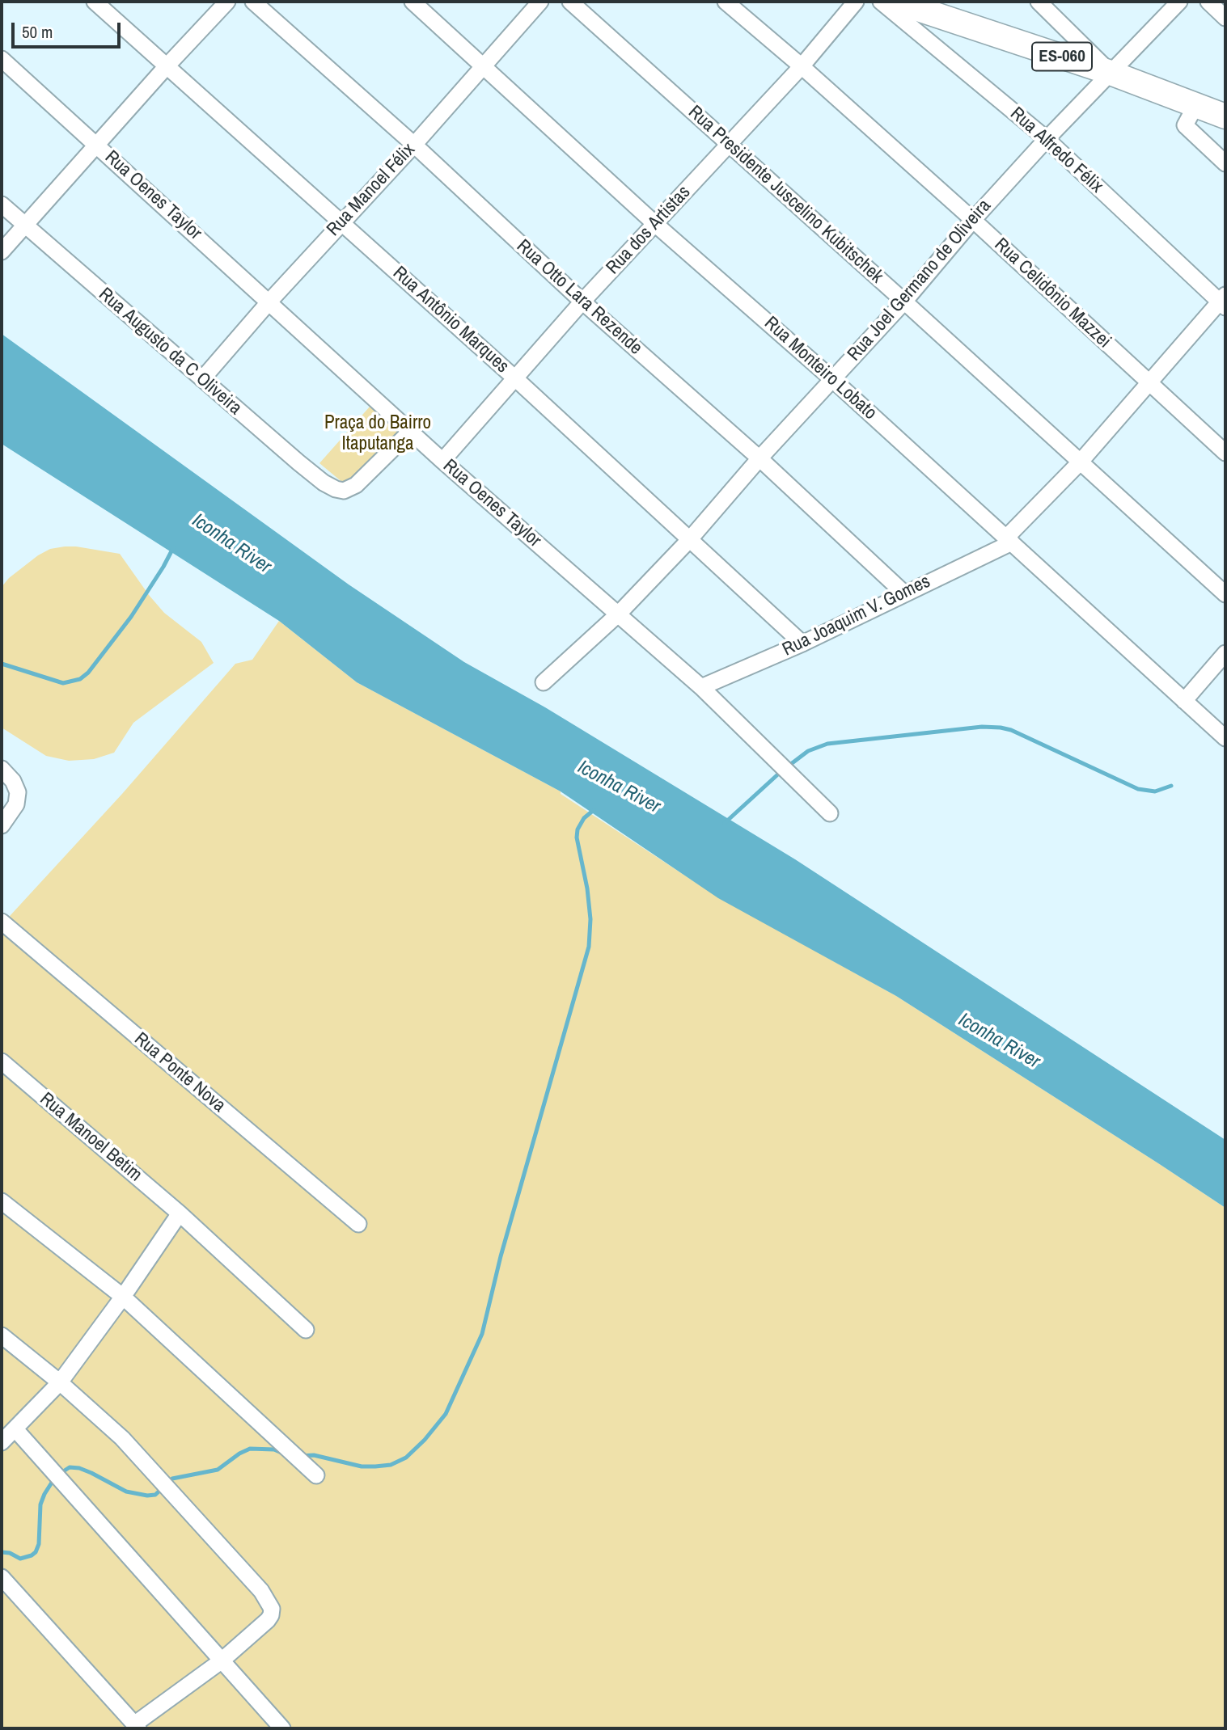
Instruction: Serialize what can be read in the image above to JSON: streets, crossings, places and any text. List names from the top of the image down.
{
  "streets": {
    "main road": ["ES-060"],
    "street": [
      "Rua Alfredo Félix",
      "Rua Manoel Félix",
      "Rua Presidente Juscelino Kubitschek",
      "Rua Oenes Taylor",
      "Rua dos Artistas",
      "Rua Joel Germano de Oliveira",
      "Rua Celidônio Mazzei",
      "Rua Otto Lara Rezende",
      "Rua Antônio Marques",
      "Rua Augusto da C Oliveira",
      "Rua Monteiro Lobato",
      "Rua Joaquim V. Gomes",
      "Rua Ponte Nova",
      "Rua Manoel Betim"
    ]
  },
  "crossings": [
    ["ES-060", "Rua Joel Germano de Oliveira"],
    ["Rua Alfredo Félix", "Rua Joel Germano de Oliveira"],
    ["Rua Alfredo Félix", "Rua Joaquim V. Gomes"],
    ["Rua Manoel Félix", "Rua Oenes Taylor"],
    ["Rua Manoel Félix", "Rua Otto Lara Rezende"],
    ["Rua Manoel Félix", "Rua Antônio Marques"],
    ["Rua Manoel Félix", "Rua Augusto da C Oliveira"],
    ["Rua Manoel Félix", "Rua Monteiro Lobato"],
    ["Rua Presidente Juscelino Kubitschek", "Rua dos Artistas"],
    ["Rua Presidente Juscelino Kubitschek", "Rua Joel Germano de Oliveira"],
    ["Rua Presidente Juscelino Kubitschek", "Rua Joaquim V. Gomes"],
    ["Rua Oenes Taylor", "Rua dos Artistas"],
    ["Rua Oenes Taylor", "Rua Joel Germano de Oliveira"],
    ["Rua Oenes Taylor", "Rua Augusto da C Oliveira"],
    ["Rua Oenes Taylor", "Rua Joaquim V. Gomes"],
    ["Rua dos Artistas", "Rua Celidônio Mazzei"],
    ["Rua dos Artistas", "Rua Otto Lara Rezende"],
    ["Rua dos Artistas", "Rua Antônio Marques"],
    ["Rua dos Artistas", "Rua Monteiro Lobato"],
    ["Rua Joel Germano de Oliveira", "Rua Celidônio Mazzei"],
    ["Rua Joel Germano de Oliveira", "Rua Otto Lara Rezende"],
    ["Rua Joel Germano de Oliveira", "Rua Antônio Marques"],
    ["Rua Joel Germano de Oliveira", "Rua Monteiro Lobato"],
    ["Rua Celidônio Mazzei", "Rua Joaquim V. Gomes"],
    ["Rua Otto Lara Rezende", "Rua Joaquim V. Gomes"],
    ["Rua Antônio Marques", "Rua Joaquim V. Gomes"],
    ["Rua Monteiro Lobato", "Rua Joaquim V. Gomes"]
  ],
  "water": ["Iconha River"],
  "parks": ["Praça do Bairro Itaputanga"],
  "scale_bar": "50 m"
}
